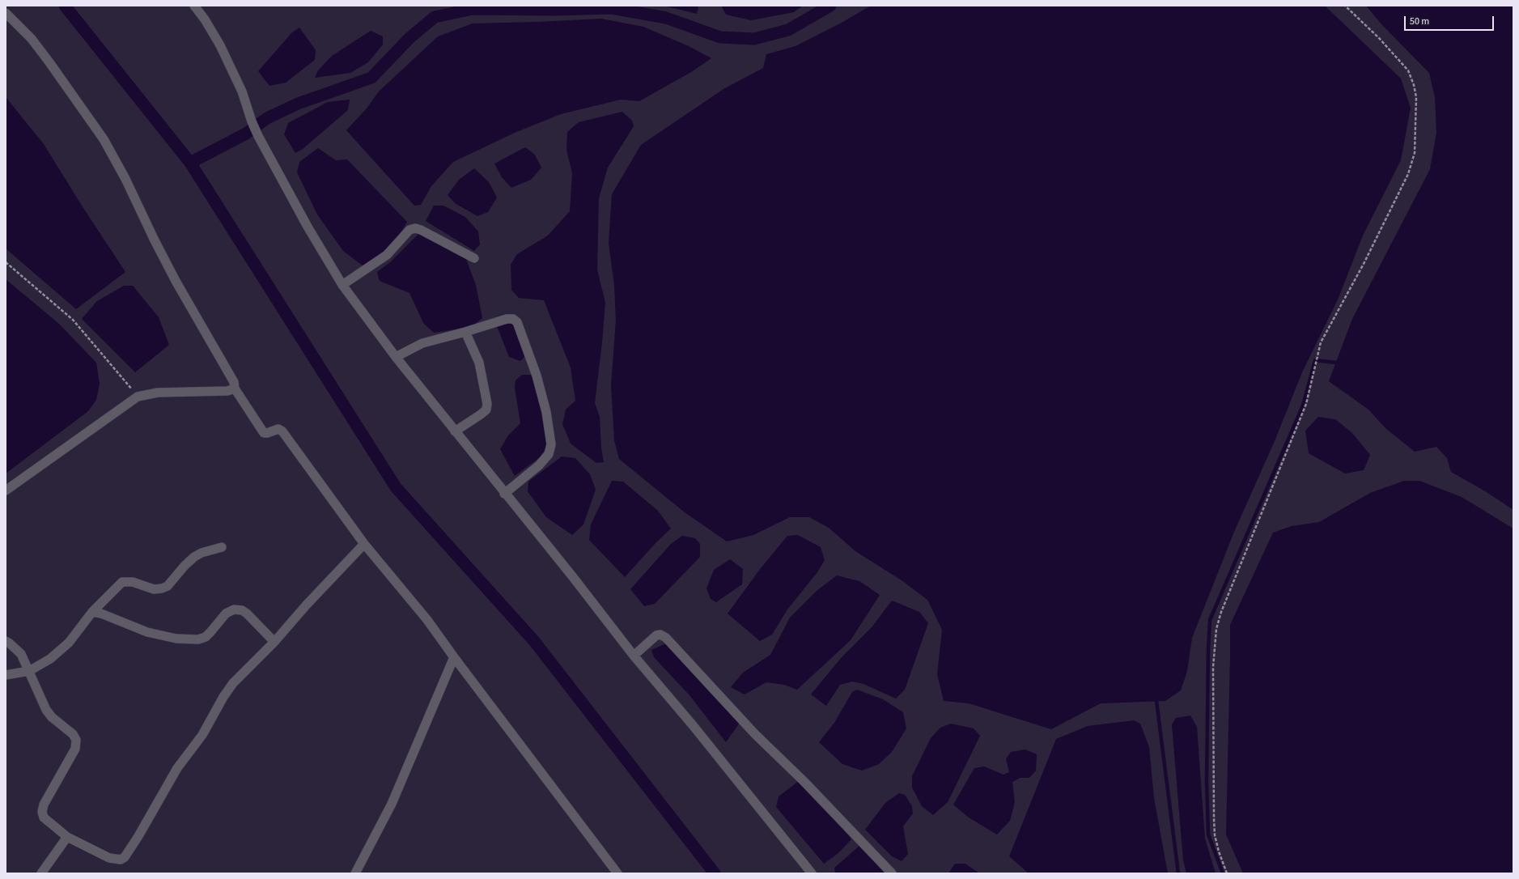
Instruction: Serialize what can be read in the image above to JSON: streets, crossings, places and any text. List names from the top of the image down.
{
  "scale_bar": "50 m"
}
